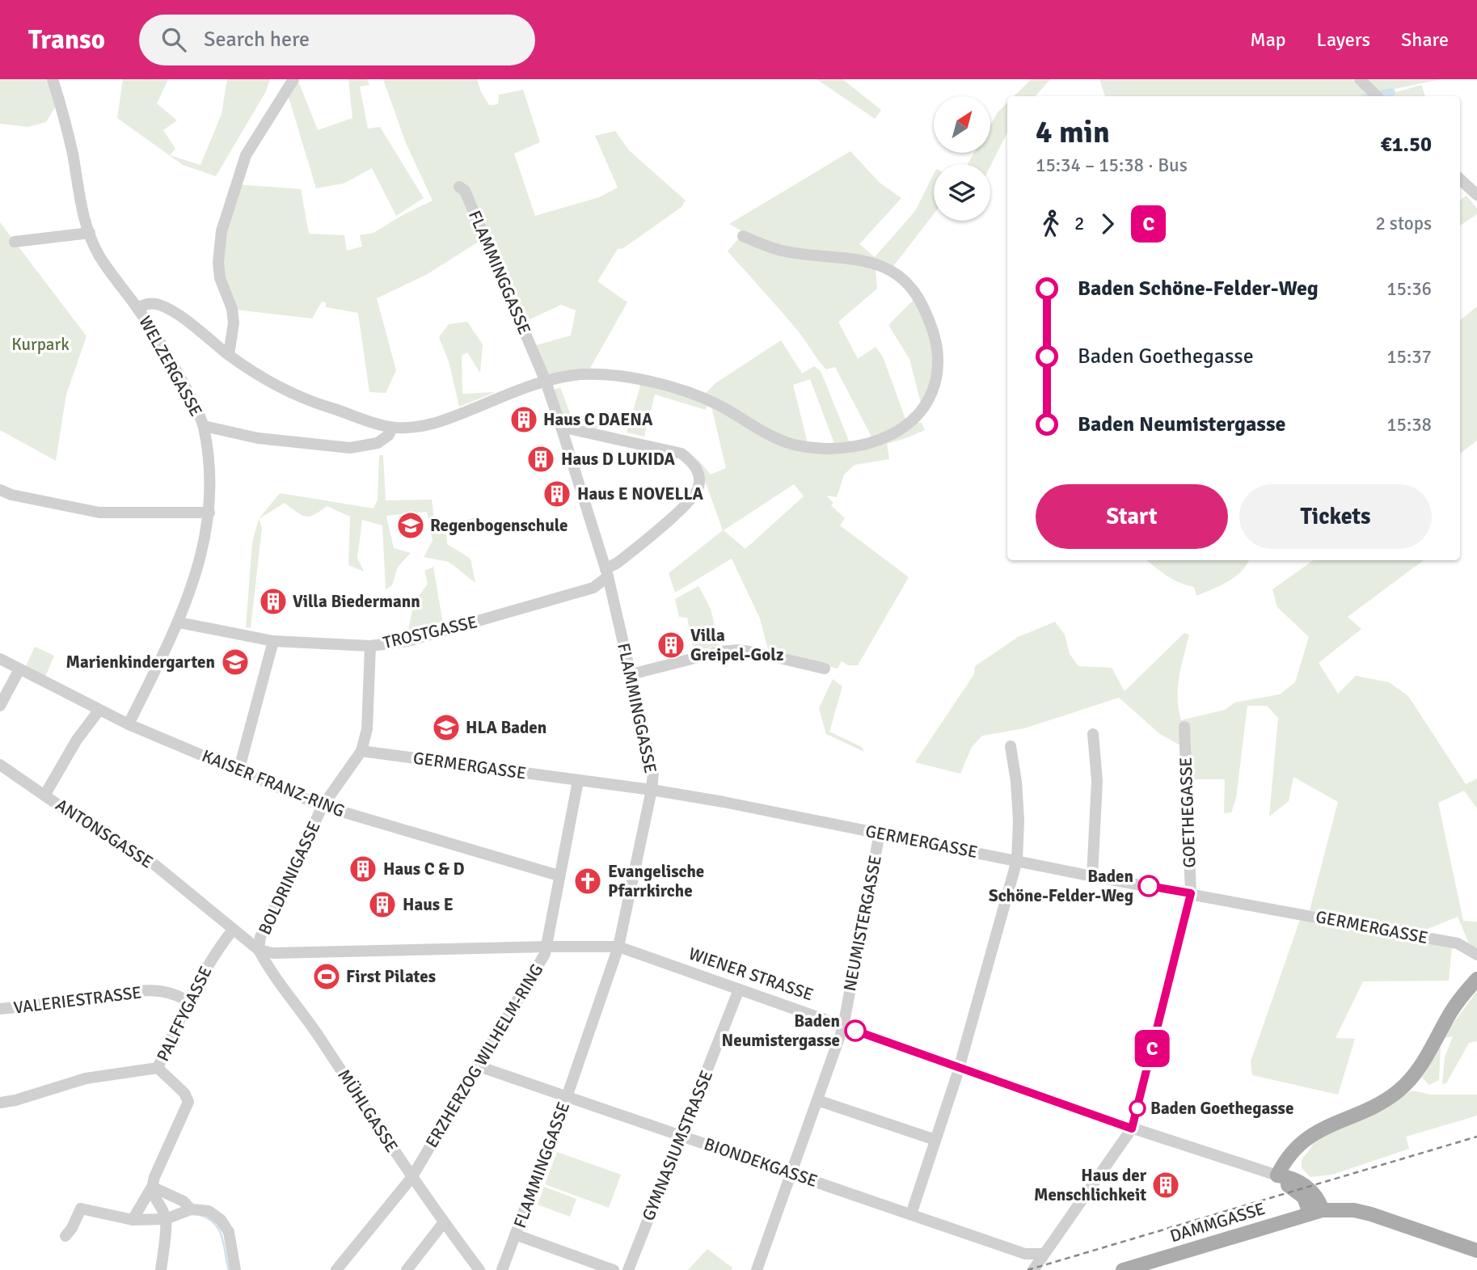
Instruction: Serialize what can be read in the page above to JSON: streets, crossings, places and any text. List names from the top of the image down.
{
  "streets": {
    "main road": ["WIENER STRASSE", "DAMMGASSE"],
    "street": [
      "FLAMMINGGASSE",
      "WELZERGASSE",
      "TROSTGASSE",
      "GERMERGASSE",
      "KAISER FRANZ-RING",
      "GOETHEGASSE",
      "ANTONSGASSE",
      "BOLDRINIGASSE",
      "NEUMISTERGASSE",
      "VALERIESTRASSE",
      "PALFFYGASSE",
      "ERZHERZOG WILHELM-RING",
      "MÜHLGASSE",
      "GYMNASIUMSTRASSE",
      "BIONDEKGASSE"
    ]
  },
  "crossings": [
    ["FLAMMINGGASSE", "TROSTGASSE"],
    ["FLAMMINGGASSE", "GERMERGASSE"],
    ["FLAMMINGGASSE", "WIENER STRASSE"],
    ["FLAMMINGGASSE", "BIONDEKGASSE"],
    ["WELZERGASSE", "TROSTGASSE"],
    ["WELZERGASSE", "KAISER FRANZ-RING"],
    ["GERMERGASSE", "GOETHEGASSE"],
    ["GERMERGASSE", "BOLDRINIGASSE"],
    ["GERMERGASSE", "NEUMISTERGASSE"],
    ["GERMERGASSE", "ERZHERZOG WILHELM-RING"],
    ["KAISER FRANZ-RING", "BOLDRINIGASSE"],
    ["KAISER FRANZ-RING", "ERZHERZOG WILHELM-RING"],
    ["GOETHEGASSE", "WIENER STRASSE"],
    ["ANTONSGASSE", "BOLDRINIGASSE"],
    ["ANTONSGASSE", "WIENER STRASSE"],
    ["ANTONSGASSE", "PALFFYGASSE"],
    ["ANTONSGASSE", "MÜHLGASSE"],
    ["BOLDRINIGASSE", "WIENER STRASSE"],
    ["BOLDRINIGASSE", "MÜHLGASSE"],
    ["NEUMISTERGASSE", "WIENER STRASSE"],
    ["NEUMISTERGASSE", "BIONDEKGASSE"],
    ["WIENER STRASSE", "ERZHERZOG WILHELM-RING"],
    ["WIENER STRASSE", "MÜHLGASSE"],
    ["WIENER STRASSE", "GYMNASIUMSTRASSE"],
    ["WIENER STRASSE", "DAMMGASSE"],
    ["VALERIESTRASSE", "PALFFYGASSE"],
    ["ERZHERZOG WILHELM-RING", "MÜHLGASSE"],
    ["ERZHERZOG WILHELM-RING", "BIONDEKGASSE"],
    ["GYMNASIUMSTRASSE", "BIONDEKGASSE"]
  ],
  "parks": ["Kurpark"],
  "places": {
    "building": [
      "Haus C DAENA",
      "Haus D LUKIDA",
      "Haus E NOVELLA",
      "Villa Biedermann",
      "Villa Greipel-Golz",
      "Haus C & D",
      "Haus E",
      "Haus der Menschlichkeit"
    ],
    "school or university": ["Regenbogenschule", "Marienkindergarten", "HLA Baden"],
    "church": ["Evangelische Pfarrkirche"],
    "other": ["Baden Schöne-Felder-Weg", "Baden Neumistergasse", "Baden Goethegasse"],
    "sports": ["First Pilates"]
  },
  "lines": ["bus line C"],
  "north": "top right",
  "page": {
    "header": "Transo",
    "search": "Search here",
    "nav": ["Map", "Layers", "Share"],
    "on_map": "C",
    "heading": ["4 min", "15:34 – 15:38 · Bus", "€1.50"],
    "legs": ["2", "C", "2 stops"],
    "list": [
      {
        "name": "Baden Schöne-Felder-Weg",
        "value": "15:36"
      },
      {
        "name": "Baden Goethegasse",
        "value": "15:37"
      },
      {
        "name": "Baden Neumistergasse",
        "value": "15:38"
      }
    ],
    "buttons": ["Start", "Tickets"]
  }
}
